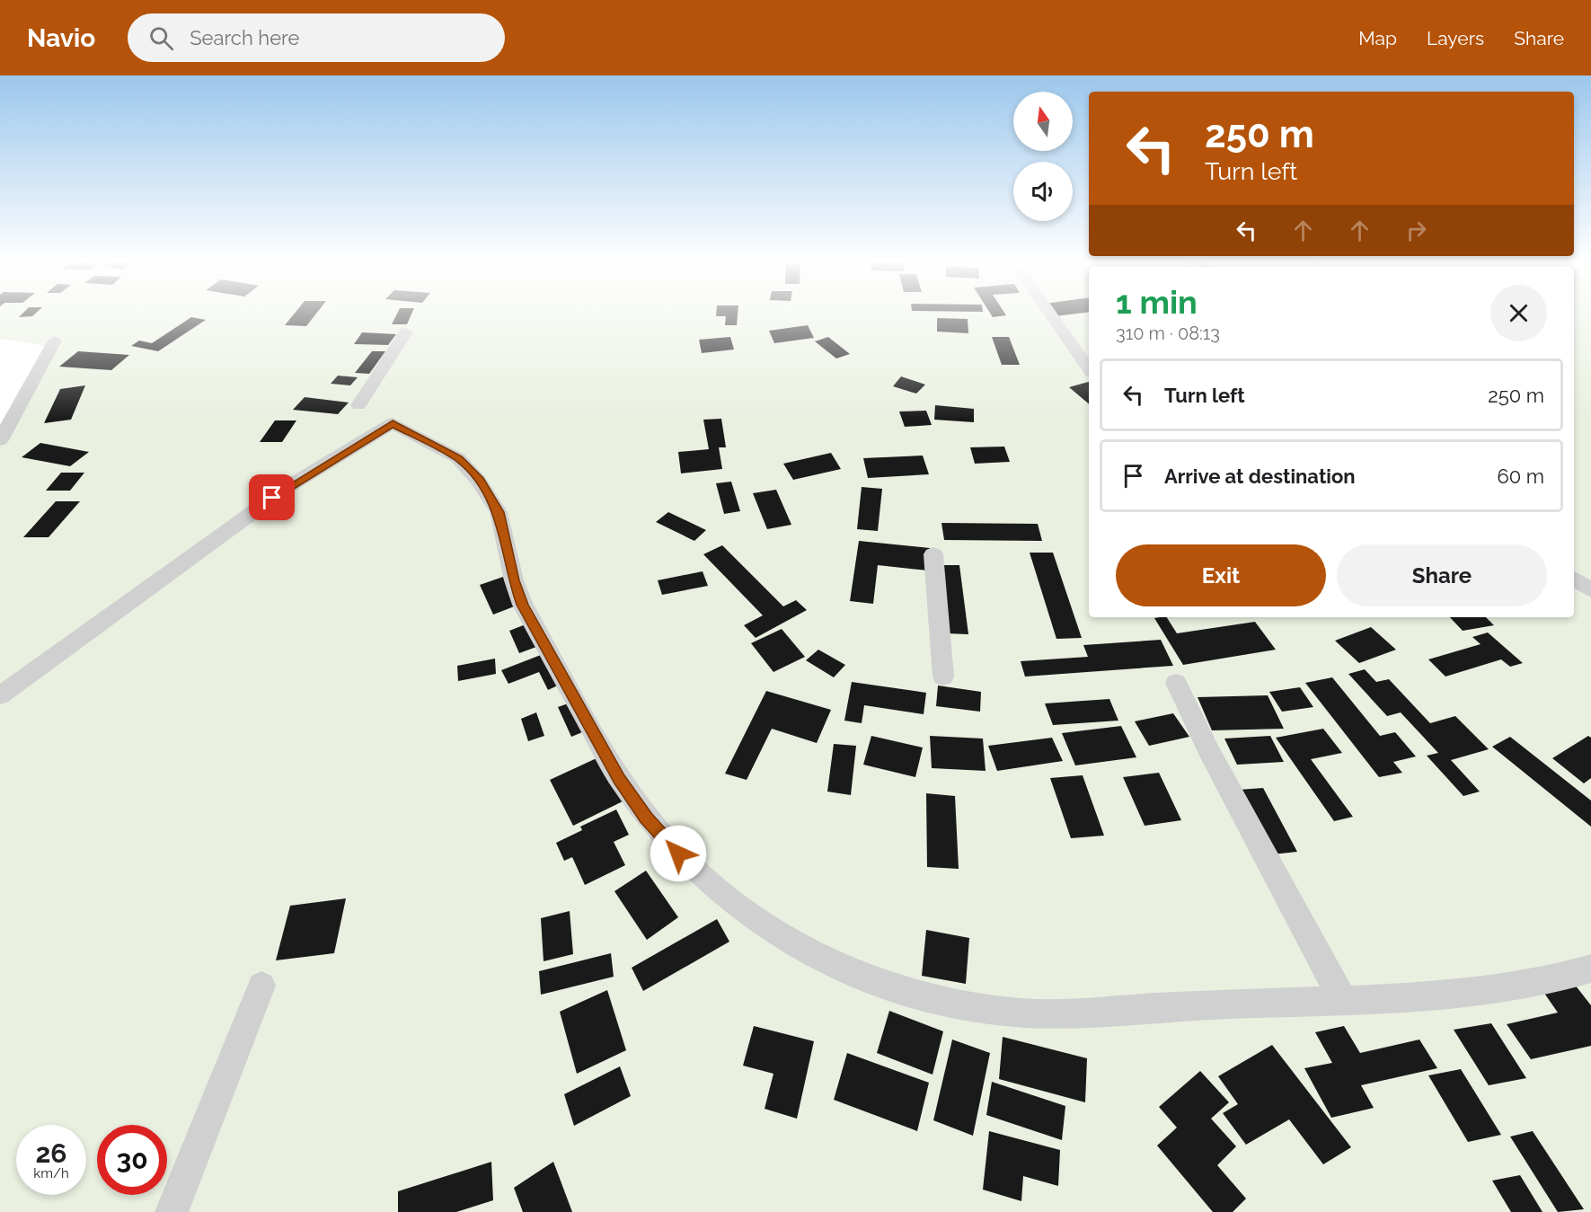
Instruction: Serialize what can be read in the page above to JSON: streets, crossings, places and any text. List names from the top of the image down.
{
  "north": "top",
  "page": {
    "header": "Navio",
    "search": "Search here",
    "nav": ["Map", "Layers", "Share"],
    "turn": ["250 m", "Turn left"],
    "heading": ["1 min", "310 m · 08:13"],
    "list": [
      {
        "name": "Turn left",
        "value": "250 m"
      },
      {
        "name": "Arrive at destination",
        "value": "60 m"
      }
    ],
    "buttons": ["Exit", "Share"],
    "speed": "26 km/h",
    "limit": "30"
  }
}
